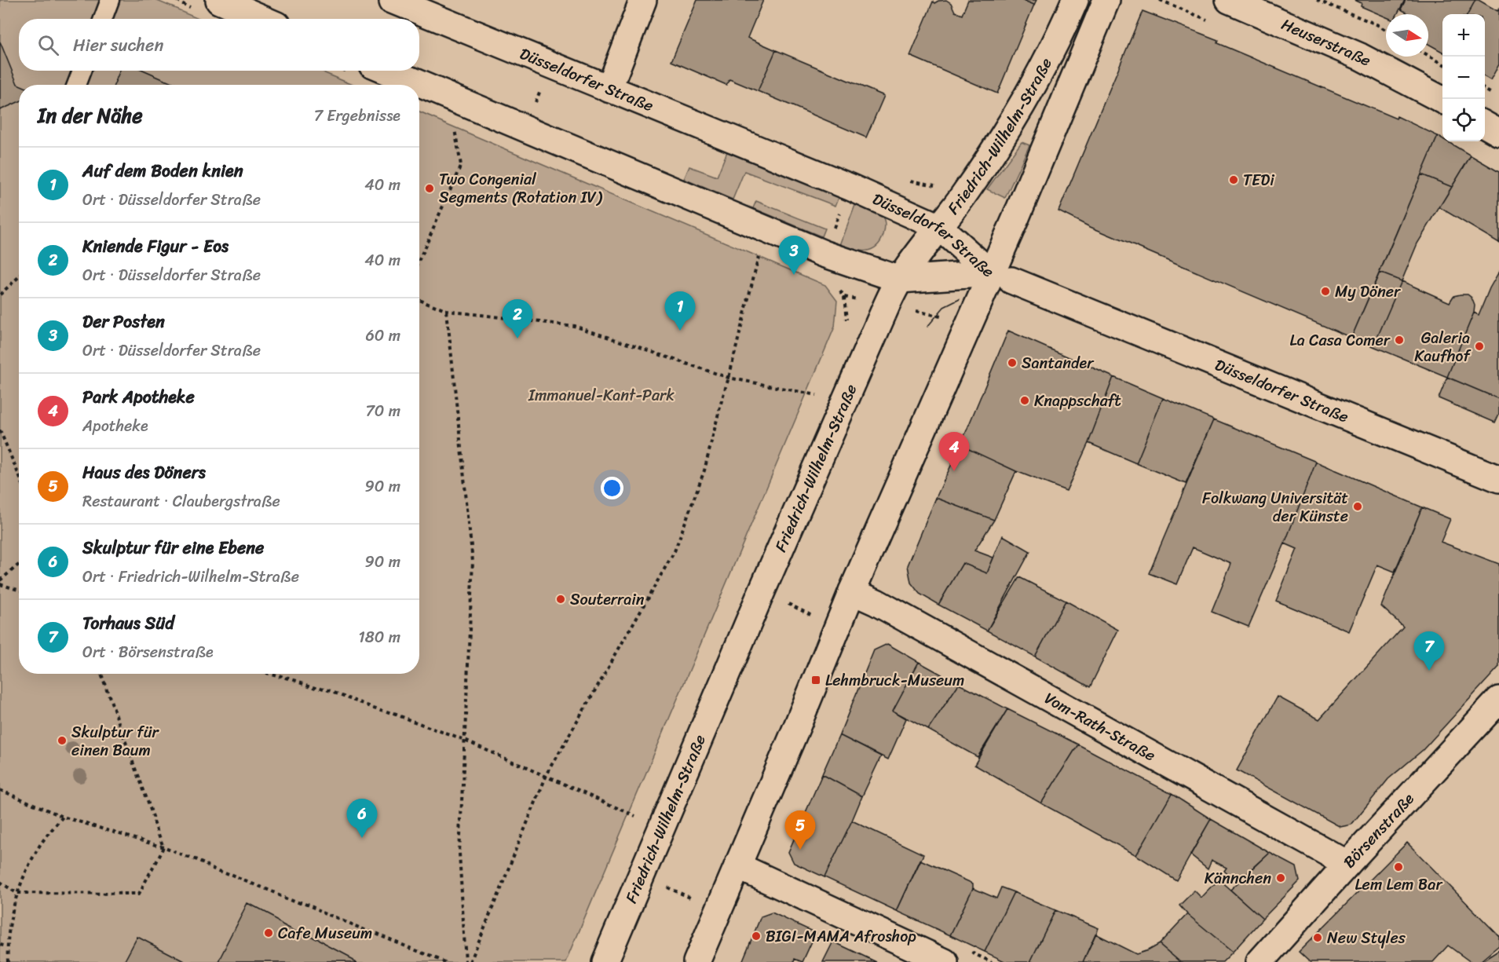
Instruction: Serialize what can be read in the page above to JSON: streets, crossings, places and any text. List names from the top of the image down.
{
  "streets": {
    "main road": [
      "Heuserstraße",
      "Düsseldorfer Straße",
      "Friedrich-Wilhelm-Straße",
      "Vom-Rath-Straße",
      "Börsenstraße"
    ]
  },
  "crossings": [
    ["Düsseldorfer Straße", "Friedrich-Wilhelm-Straße"],
    ["Vom-Rath-Straße", "Börsenstraße"]
  ],
  "parks": ["Immanuel-Kant-Park"],
  "places": {
    "other": [
      "TEDi",
      "Two Congenial Segments (Rotation IV)",
      "My Döner",
      "La Casa Comer",
      "Galeria Kaufhof",
      "Santander",
      "Knappschaft",
      "Folkwang Universität der Künste",
      "Souterrain",
      "Skulptur für einen Baum",
      "Lem Lem Bar",
      "Kännchen",
      "Cafe Museum",
      "BIGI-MAMA Afroshop",
      "New Styles"
    ],
    "transit": ["Lehmbruck-Museum"]
  },
  "north": "right",
  "page": {
    "map_buttons": ["+", "−"],
    "search": "Hier suchen",
    "heading": ["In der Nähe", "7 Ergebnisse"],
    "list": [
      {
        "mark": "1",
        "name": "Auf dem Boden knien",
        "note": "Ort · Düsseldorfer Straße",
        "value": "40 m"
      },
      {
        "mark": "2",
        "name": "Kniende Figur - Eos",
        "note": "Ort · Düsseldorfer Straße",
        "value": "40 m"
      },
      {
        "mark": "3",
        "name": "Der Posten",
        "note": "Ort · Düsseldorfer Straße",
        "value": "60 m"
      },
      {
        "mark": "4",
        "name": "Park Apotheke",
        "note": "Apotheke",
        "value": "70 m"
      },
      {
        "mark": "5",
        "name": "Haus des Döners",
        "note": "Restaurant · Claubergstraße",
        "value": "90 m"
      },
      {
        "mark": "6",
        "name": "Skulptur für eine Ebene",
        "note": "Ort · Friedrich-Wilhelm-Straße",
        "value": "90 m"
      },
      {
        "mark": "7",
        "name": "Torhaus Süd",
        "note": "Ort · Börsenstraße",
        "value": "180 m"
      }
    ],
    "pins": [
      "3",
      "1",
      "2",
      "4",
      "7",
      "6",
      "5"
    ]
  }
}
